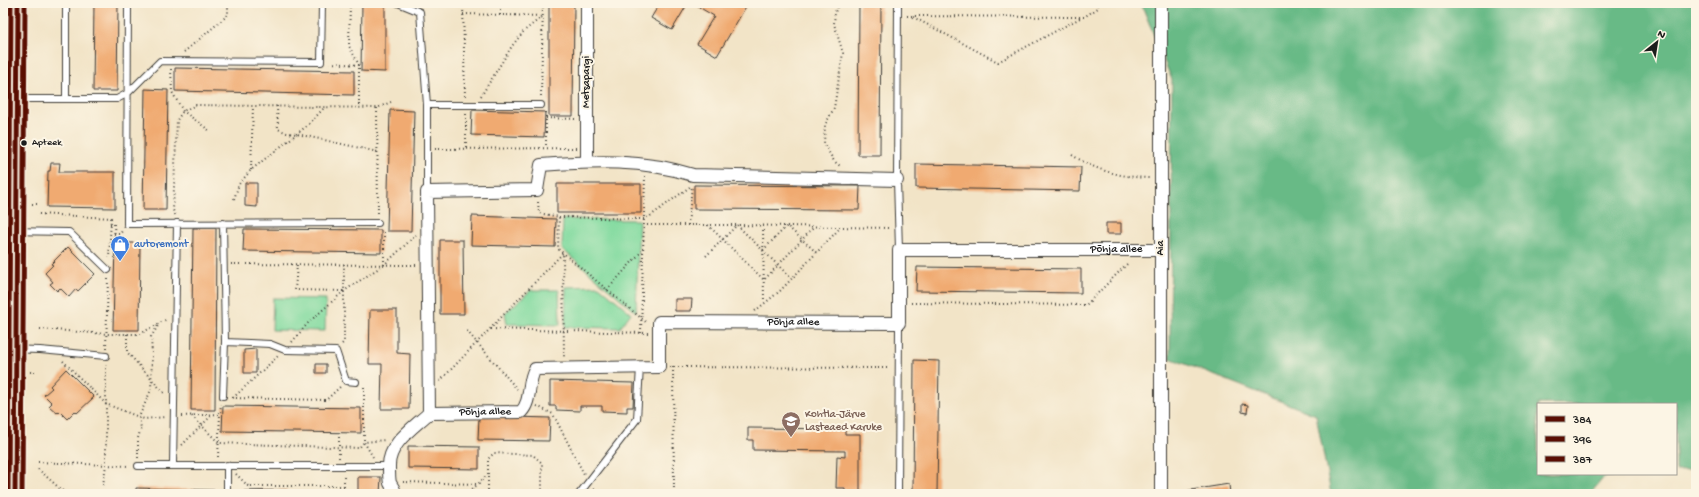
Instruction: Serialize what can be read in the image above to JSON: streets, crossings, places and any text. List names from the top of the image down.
{
  "streets": {
    "street": ["Metsapargi", "Aia", "Põhja allee"]
  },
  "crossings": [
    ["Aia", "Põhja allee"]
  ],
  "places": {
    "other": ["Apteek"],
    "shop": ["autoremont"],
    "school or university": ["Kohtla-Järve Lasteaed Karuke"]
  },
  "lines": ["transit line 384", "transit line 396", "transit line 387"],
  "legend": ["384", "396", "387"],
  "north": "top right"
}
